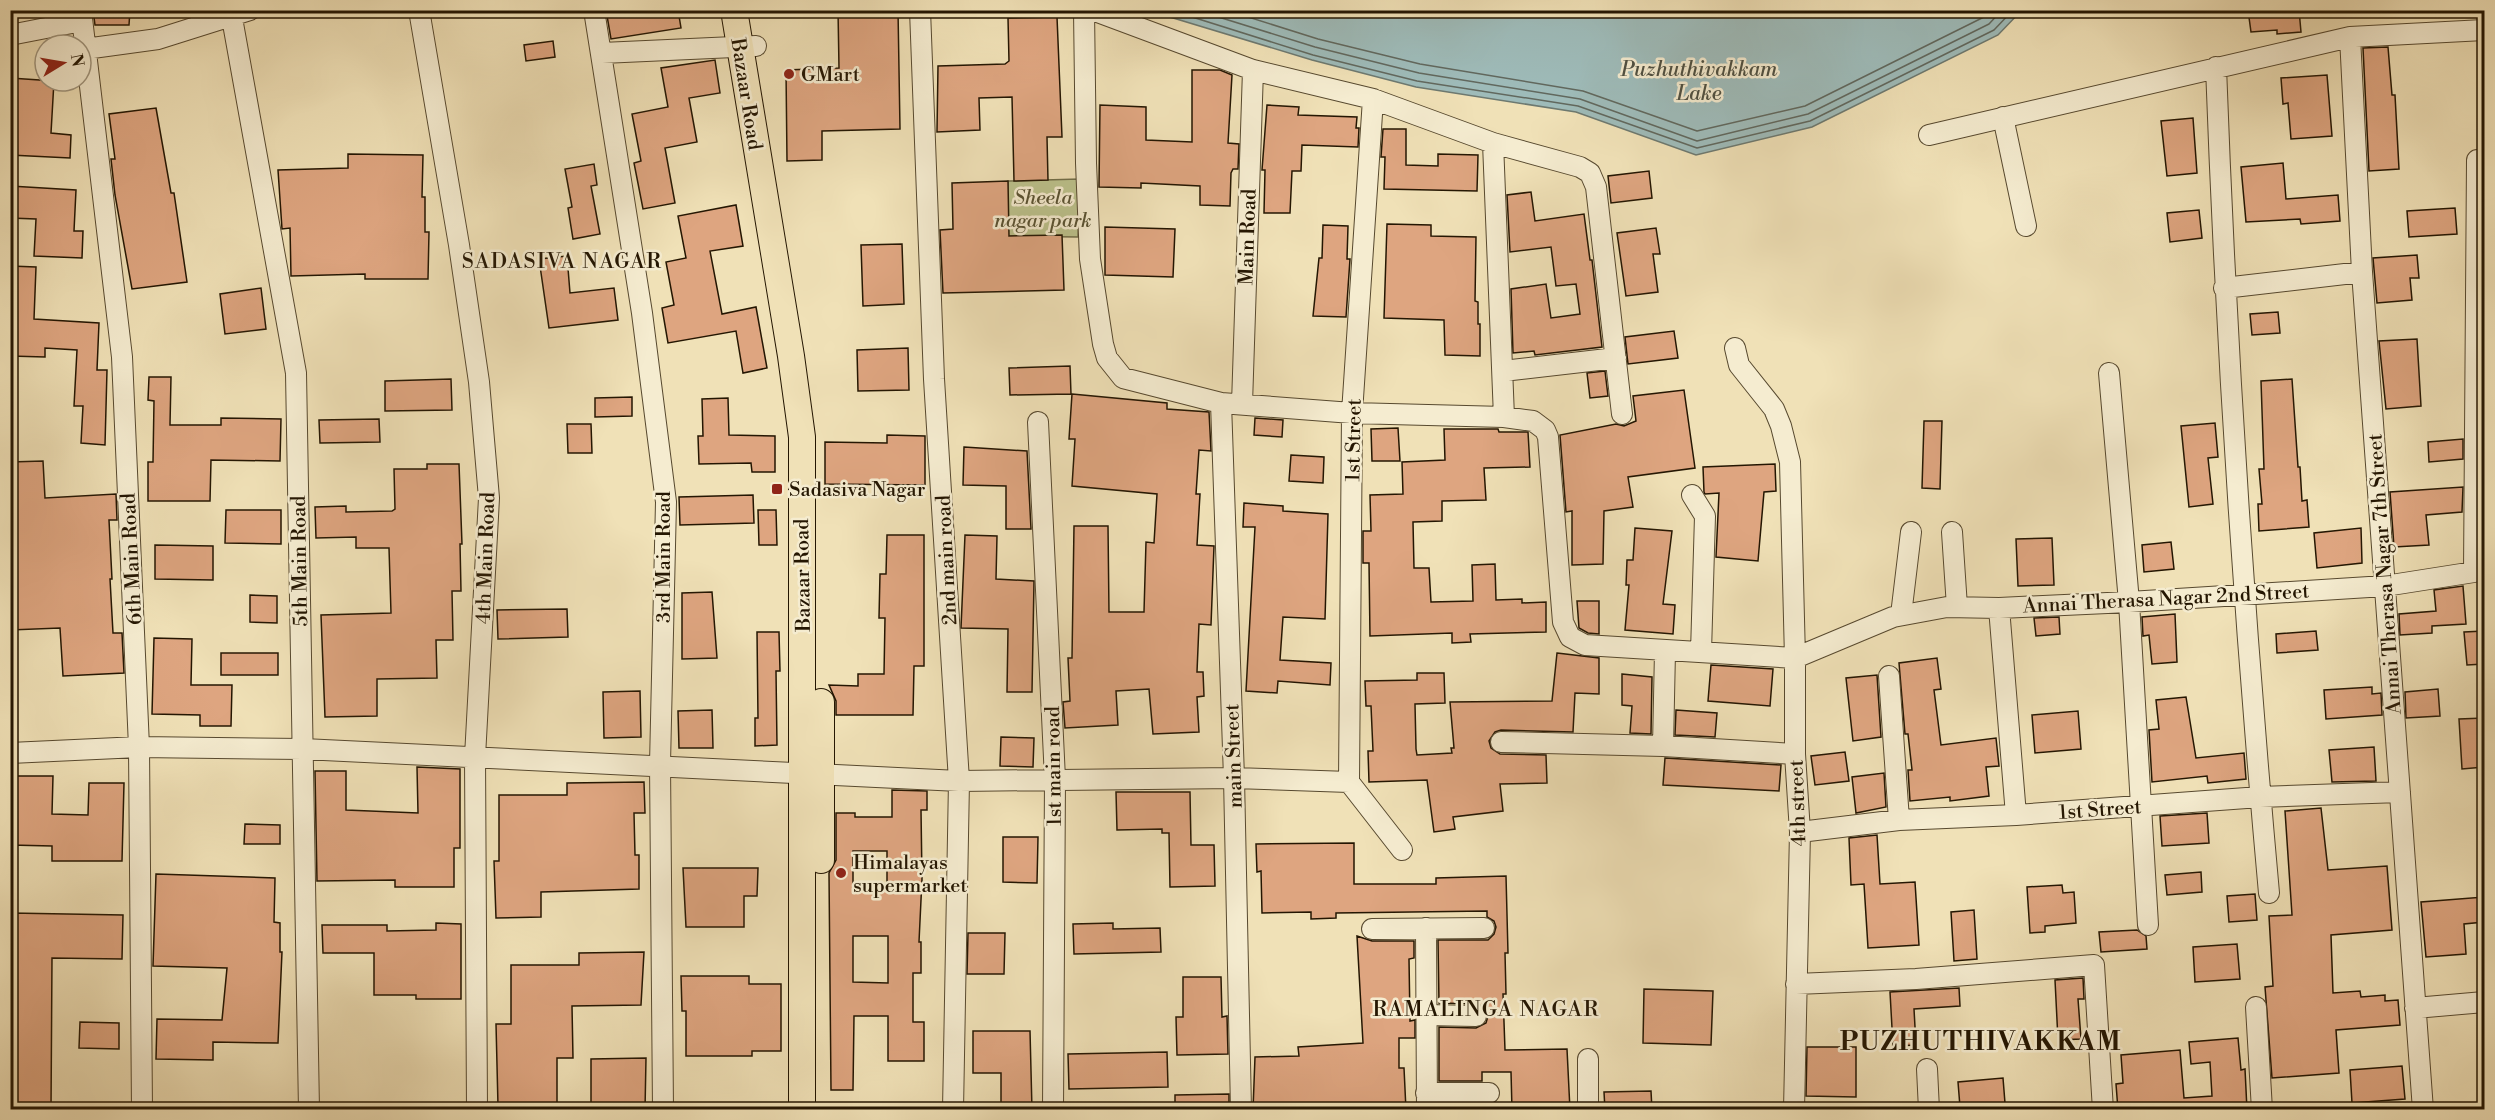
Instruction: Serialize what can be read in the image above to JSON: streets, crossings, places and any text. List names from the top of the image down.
{
  "streets": {
    "main road": ["Bazaar Road"],
    "street": [
      "Main Road",
      "1st Street",
      "3rd Main Road",
      "4th Main Road",
      "6th Main Road",
      "2nd main road",
      "5th Main Road",
      "Annai Therasa Nagar 7th Street",
      "Annai Therasa Nagar 2nd Street",
      "main Street",
      "1st main road",
      "4th street"
    ]
  },
  "crossings": [
    ["1st Street", "Annai Therasa Nagar 7th Street"],
    ["1st Street", "4th street"],
    ["Annai Therasa Nagar 7th Street", "Annai Therasa Nagar 2nd Street"]
  ],
  "districts": ["SADASIVA NAGAR", "RAMALINGA NAGAR", "PUZHUTHIVAKKAM"],
  "water": ["Puzhuthivakkam Lake"],
  "parks": ["Sheela nagar park"],
  "places": {
    "other": ["GMart", "Himalayas supermarket"],
    "transit": ["Sadasiva Nagar"]
  },
  "north": "right"
}
